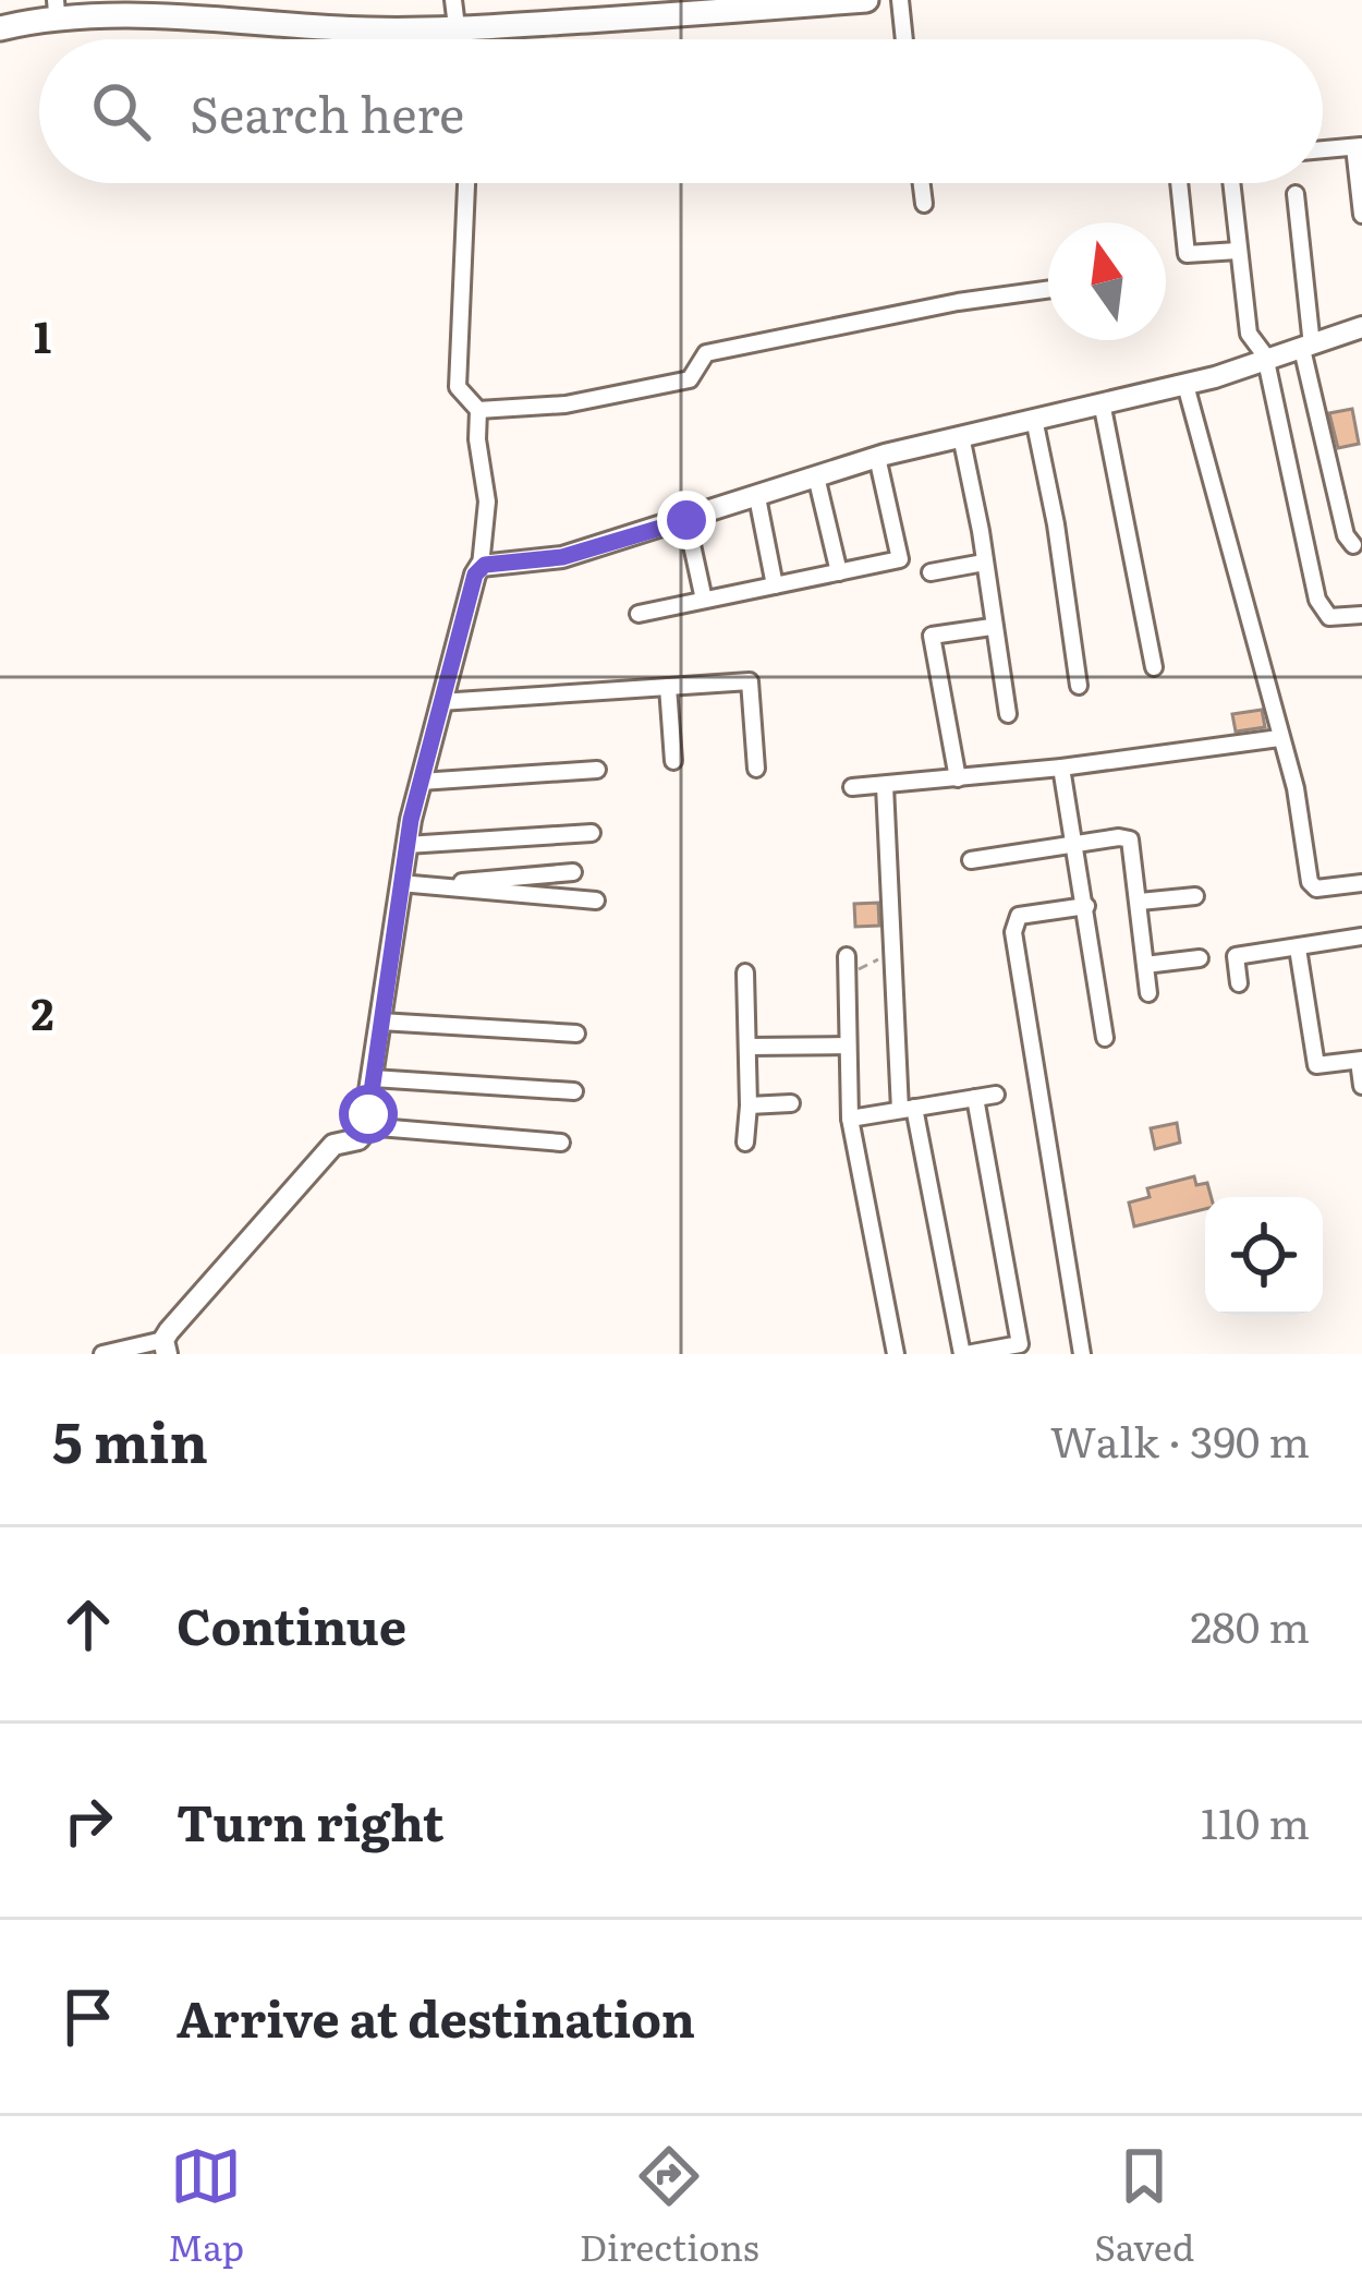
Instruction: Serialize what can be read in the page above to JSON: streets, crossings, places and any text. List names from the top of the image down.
{
  "north": "top",
  "page": {
    "search": "Search here",
    "heading": ["5 min", "Walk · 390 m"],
    "list": [
      ["Continue", "280 m"],
      ["Turn right", "110 m"],
      "Arrive at destination"
    ],
    "nav": ["Map", "Directions", "Saved"]
  },
  "grid": {
    "rows": ["1", "2"]
  }
}
